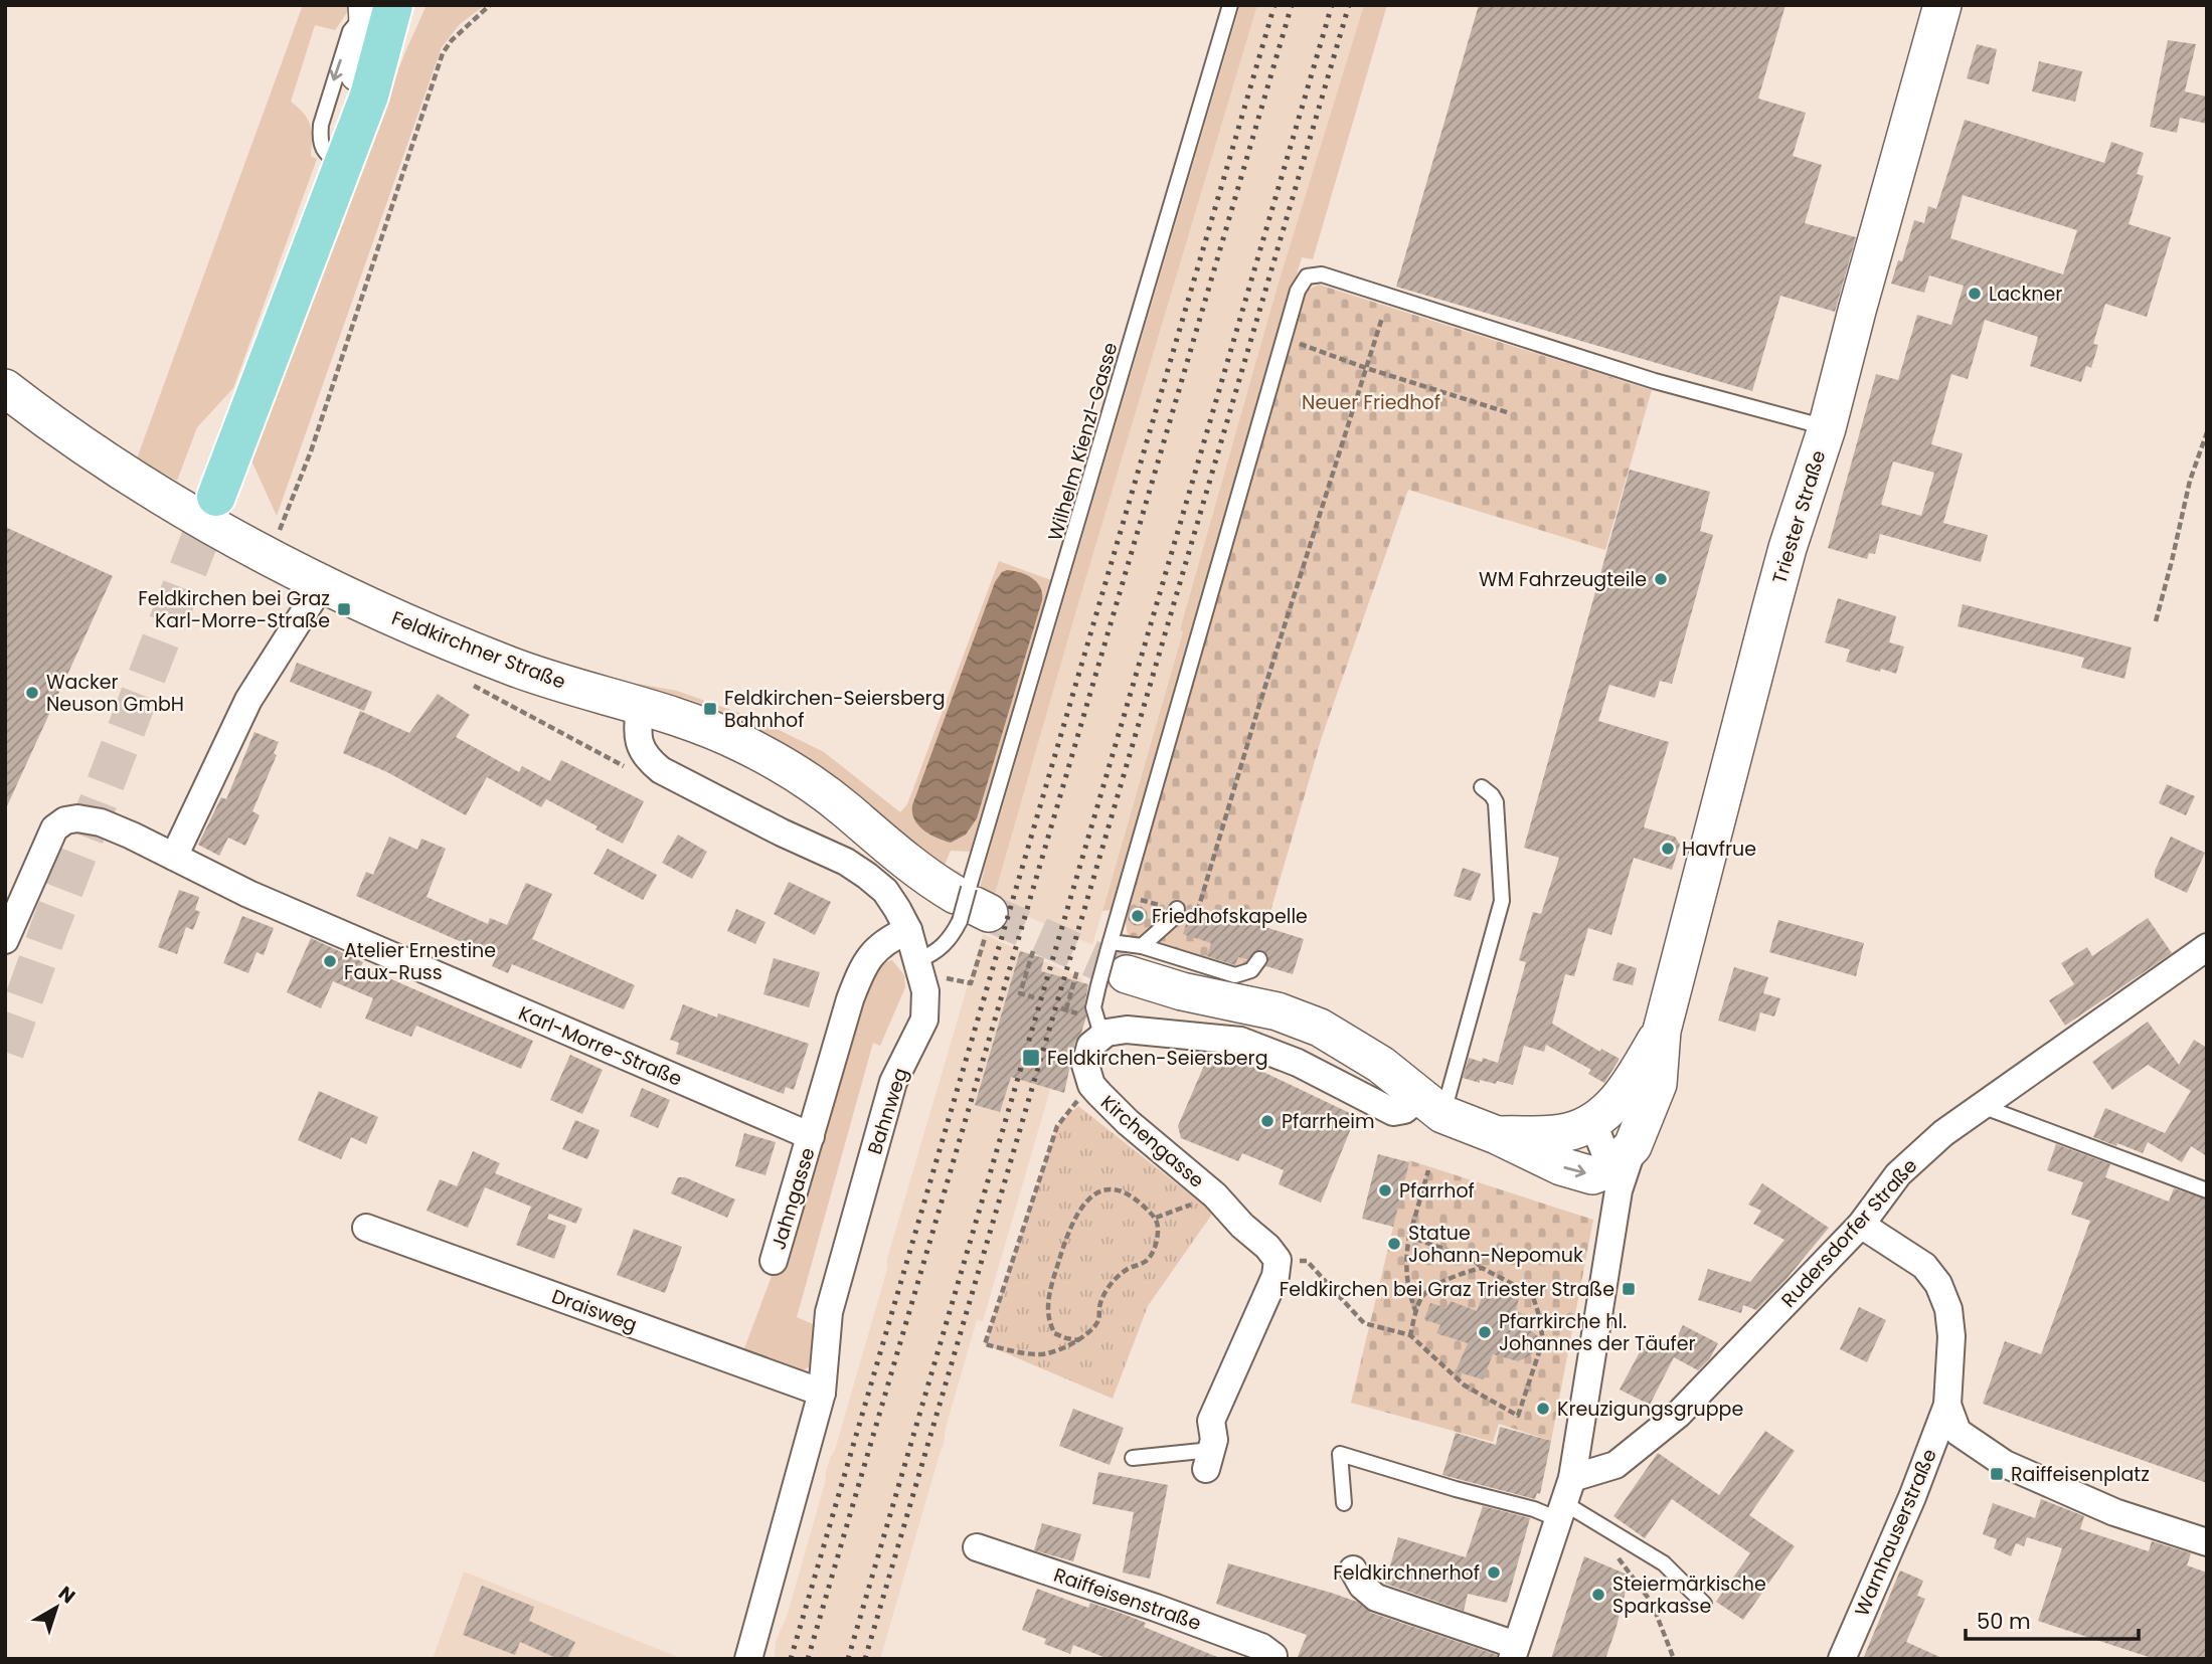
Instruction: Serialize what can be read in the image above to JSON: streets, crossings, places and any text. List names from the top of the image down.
{
  "streets": {
    "street": [
      "Triester Straße",
      "Feldkirchner Straße",
      "Karl-Morre-Straße",
      "Bahnweg",
      "Kirchengasse",
      "Jahngasse",
      "Rudersdorfer Straße",
      "Draisweg",
      "Warnhauserstraße",
      "Raiffeisenstraße"
    ],
    "lane": ["Wilhelm Kienzl-Gasse"]
  },
  "crossings": [
    ["Wilhelm Kienzl-Gasse", "Feldkirchner Straße"],
    ["Wilhelm Kienzl-Gasse", "Bahnweg"],
    ["Feldkirchner Straße", "Bahnweg"],
    ["Karl-Morre-Straße", "Jahngasse"],
    ["Bahnweg", "Draisweg"],
    ["Rudersdorfer Straße", "Warnhauserstraße"]
  ],
  "parks": ["Neuer Friedhof"],
  "places": {
    "other": [
      "Lackner",
      "WM Fahrzeugteile",
      "Wacker Neuson GmbH",
      "Havfrue",
      "Friedhofskapelle",
      "Atelier Ernestine Faux-Russ",
      "Pfarrheim",
      "Pfarrhof",
      "Statue Johann-Nepomuk",
      "Pfarrkirche hl. Johannes der Täufer",
      "Kreuzigungsgruppe",
      "Feldkirchnerhof",
      "Steiermärkische Sparkasse"
    ],
    "transit": [
      "Feldkirchen bei Graz Karl-Morre-Straße",
      "Feldkirchen-Seiersberg Bahnhof",
      "Feldkirchen-Seiersberg",
      "Feldkirchen bei Graz Triester Straße",
      "Raiffeisenplatz"
    ]
  },
  "scale_bar": "50 m",
  "north": "top right"
}
